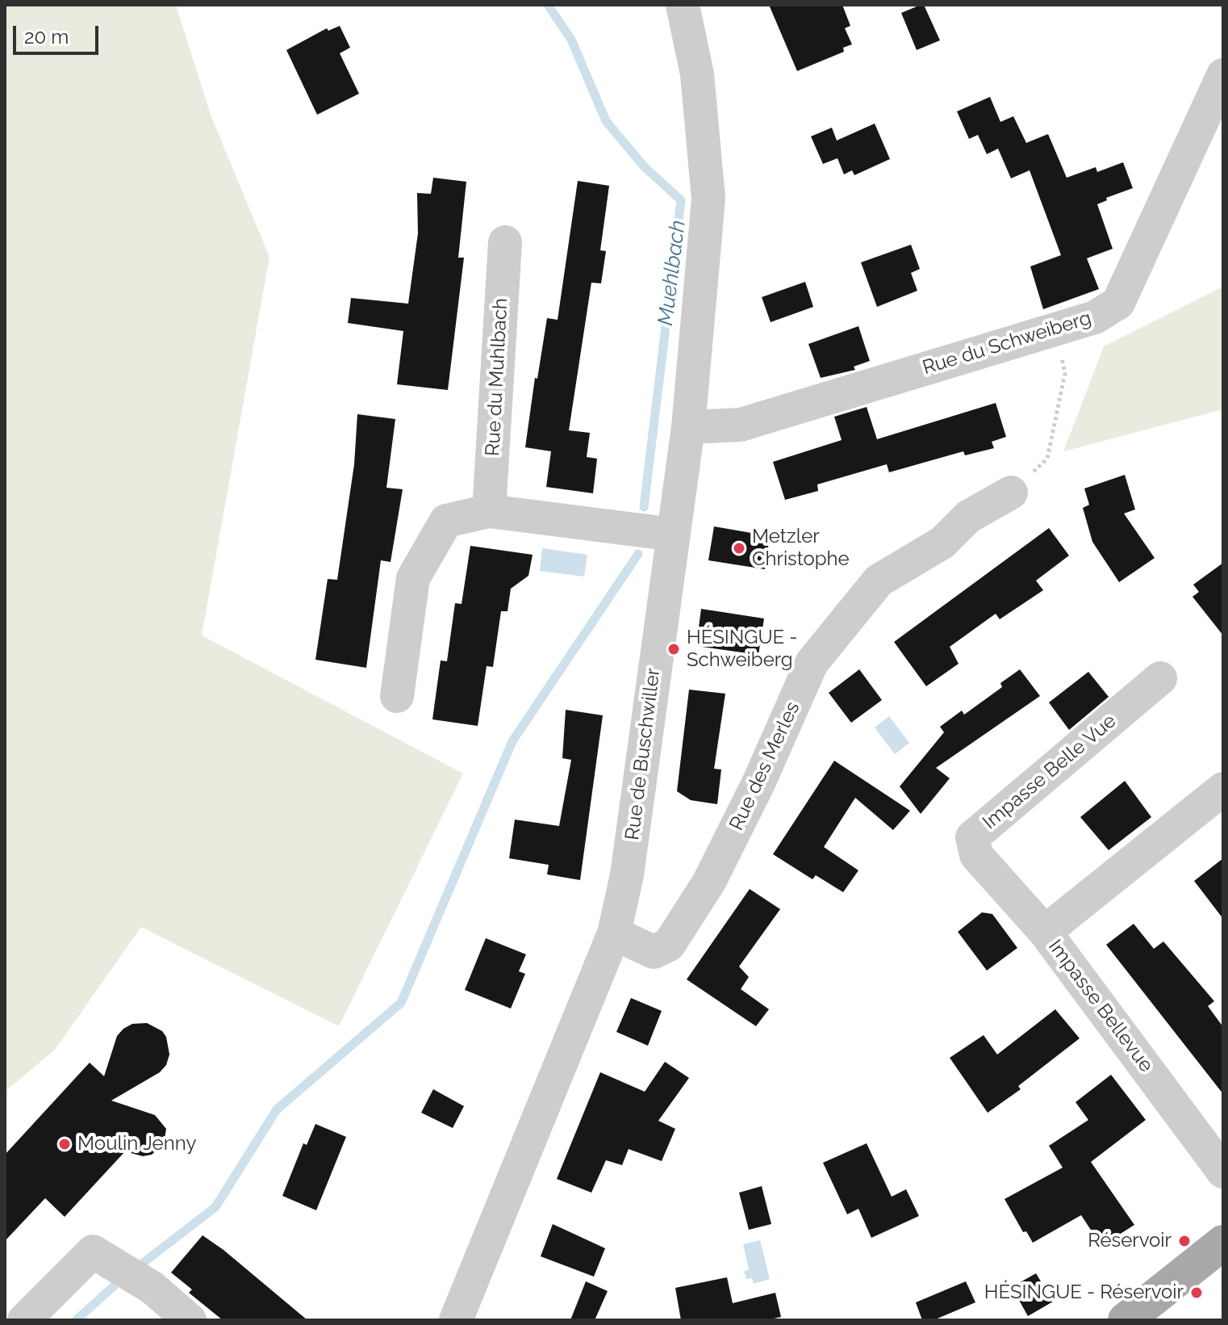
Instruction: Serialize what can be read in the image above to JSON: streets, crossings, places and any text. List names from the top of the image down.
{
  "streets": {
    "street": [
      "Rue du Schweiberg",
      "Rue du Muhlbach",
      "Rue de Buschwiller",
      "Rue des Merles",
      "Impasse Belle Vue",
      "Impasse Bellevue"
    ]
  },
  "crossings": [
    ["Rue du Schweiberg", "Rue de Buschwiller"],
    ["Rue de Buschwiller", "Rue des Merles"],
    ["Impasse Belle Vue", "Impasse Bellevue"]
  ],
  "water": ["Muehlbach"],
  "places": [
    "Metzler Christophe",
    "HÉSINGUE - Schweiberg",
    "Moulin Jenny",
    "Réservoir",
    "HÉSINGUE - Réservoir"
  ],
  "scale_bar": "20 m"
}
